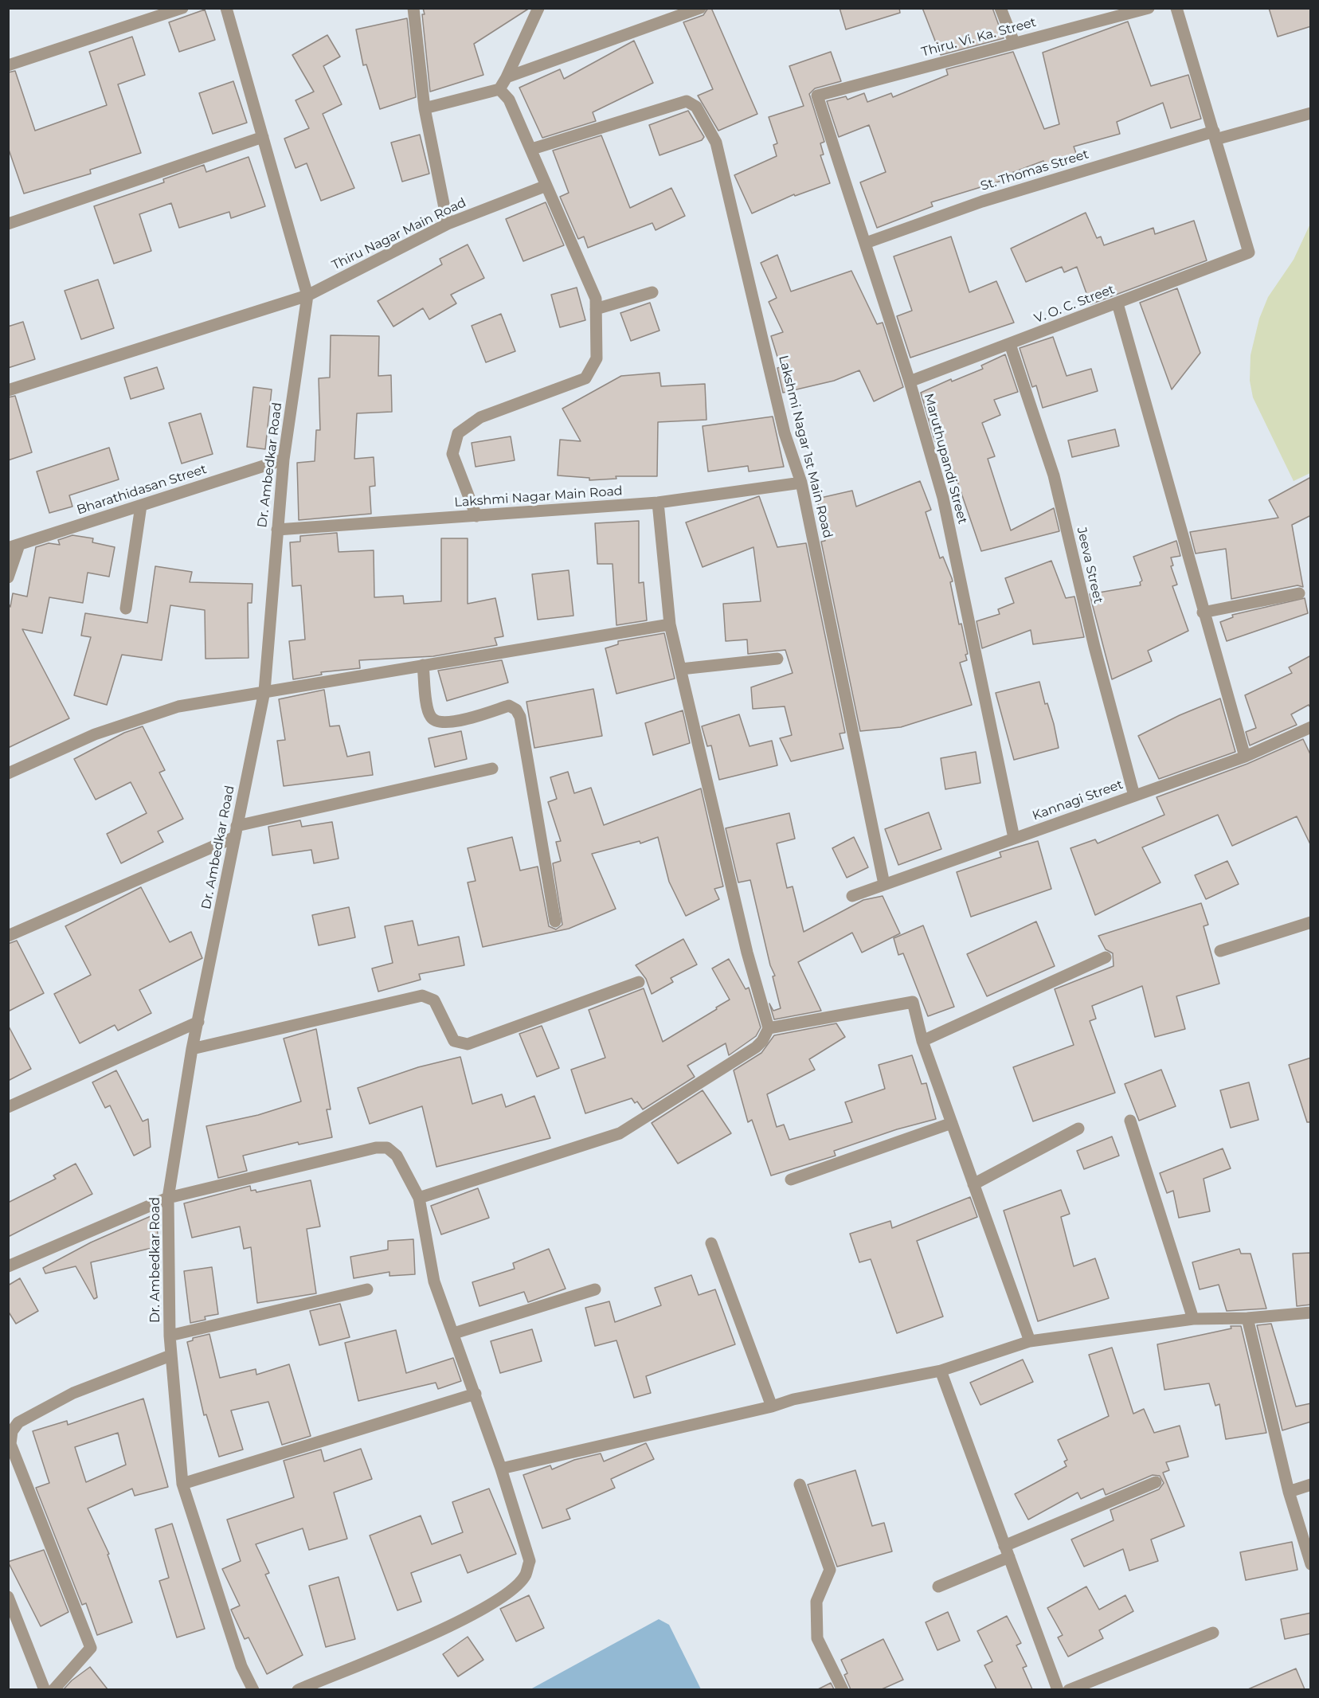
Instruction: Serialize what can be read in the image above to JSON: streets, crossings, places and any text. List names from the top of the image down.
{
  "streets": {
    "street": [
      "Thiru. Vi. Ka. Street",
      "St. Thomas Street",
      "Thiru Nagar Main Road",
      "V. O. C. Street",
      "Lakshmi Nagar 1st Main Road",
      "Maruthupandi Street",
      "Dr. Ambedkar Road",
      "Bharathidasan Street",
      "Lakshmi Nagar Main Road",
      "Jeeva Street",
      "Kannagi Street"
    ]
  },
  "crossings": [
    ["Thiru. Vi. Ka. Street", "Maruthupandi Street"],
    ["St. Thomas Street", "V. O. C. Street"],
    ["St. Thomas Street", "Maruthupandi Street"],
    ["Thiru Nagar Main Road", "Dr. Ambedkar Road"],
    ["V. O. C. Street", "Maruthupandi Street"],
    ["V. O. C. Street", "Jeeva Street"],
    ["Lakshmi Nagar 1st Main Road", "Lakshmi Nagar Main Road"],
    ["Lakshmi Nagar 1st Main Road", "Kannagi Street"],
    ["Maruthupandi Street", "Kannagi Street"],
    ["Dr. Ambedkar Road", "Bharathidasan Street"],
    ["Dr. Ambedkar Road", "Lakshmi Nagar Main Road"],
    ["Jeeva Street", "Kannagi Street"]
  ]
}
